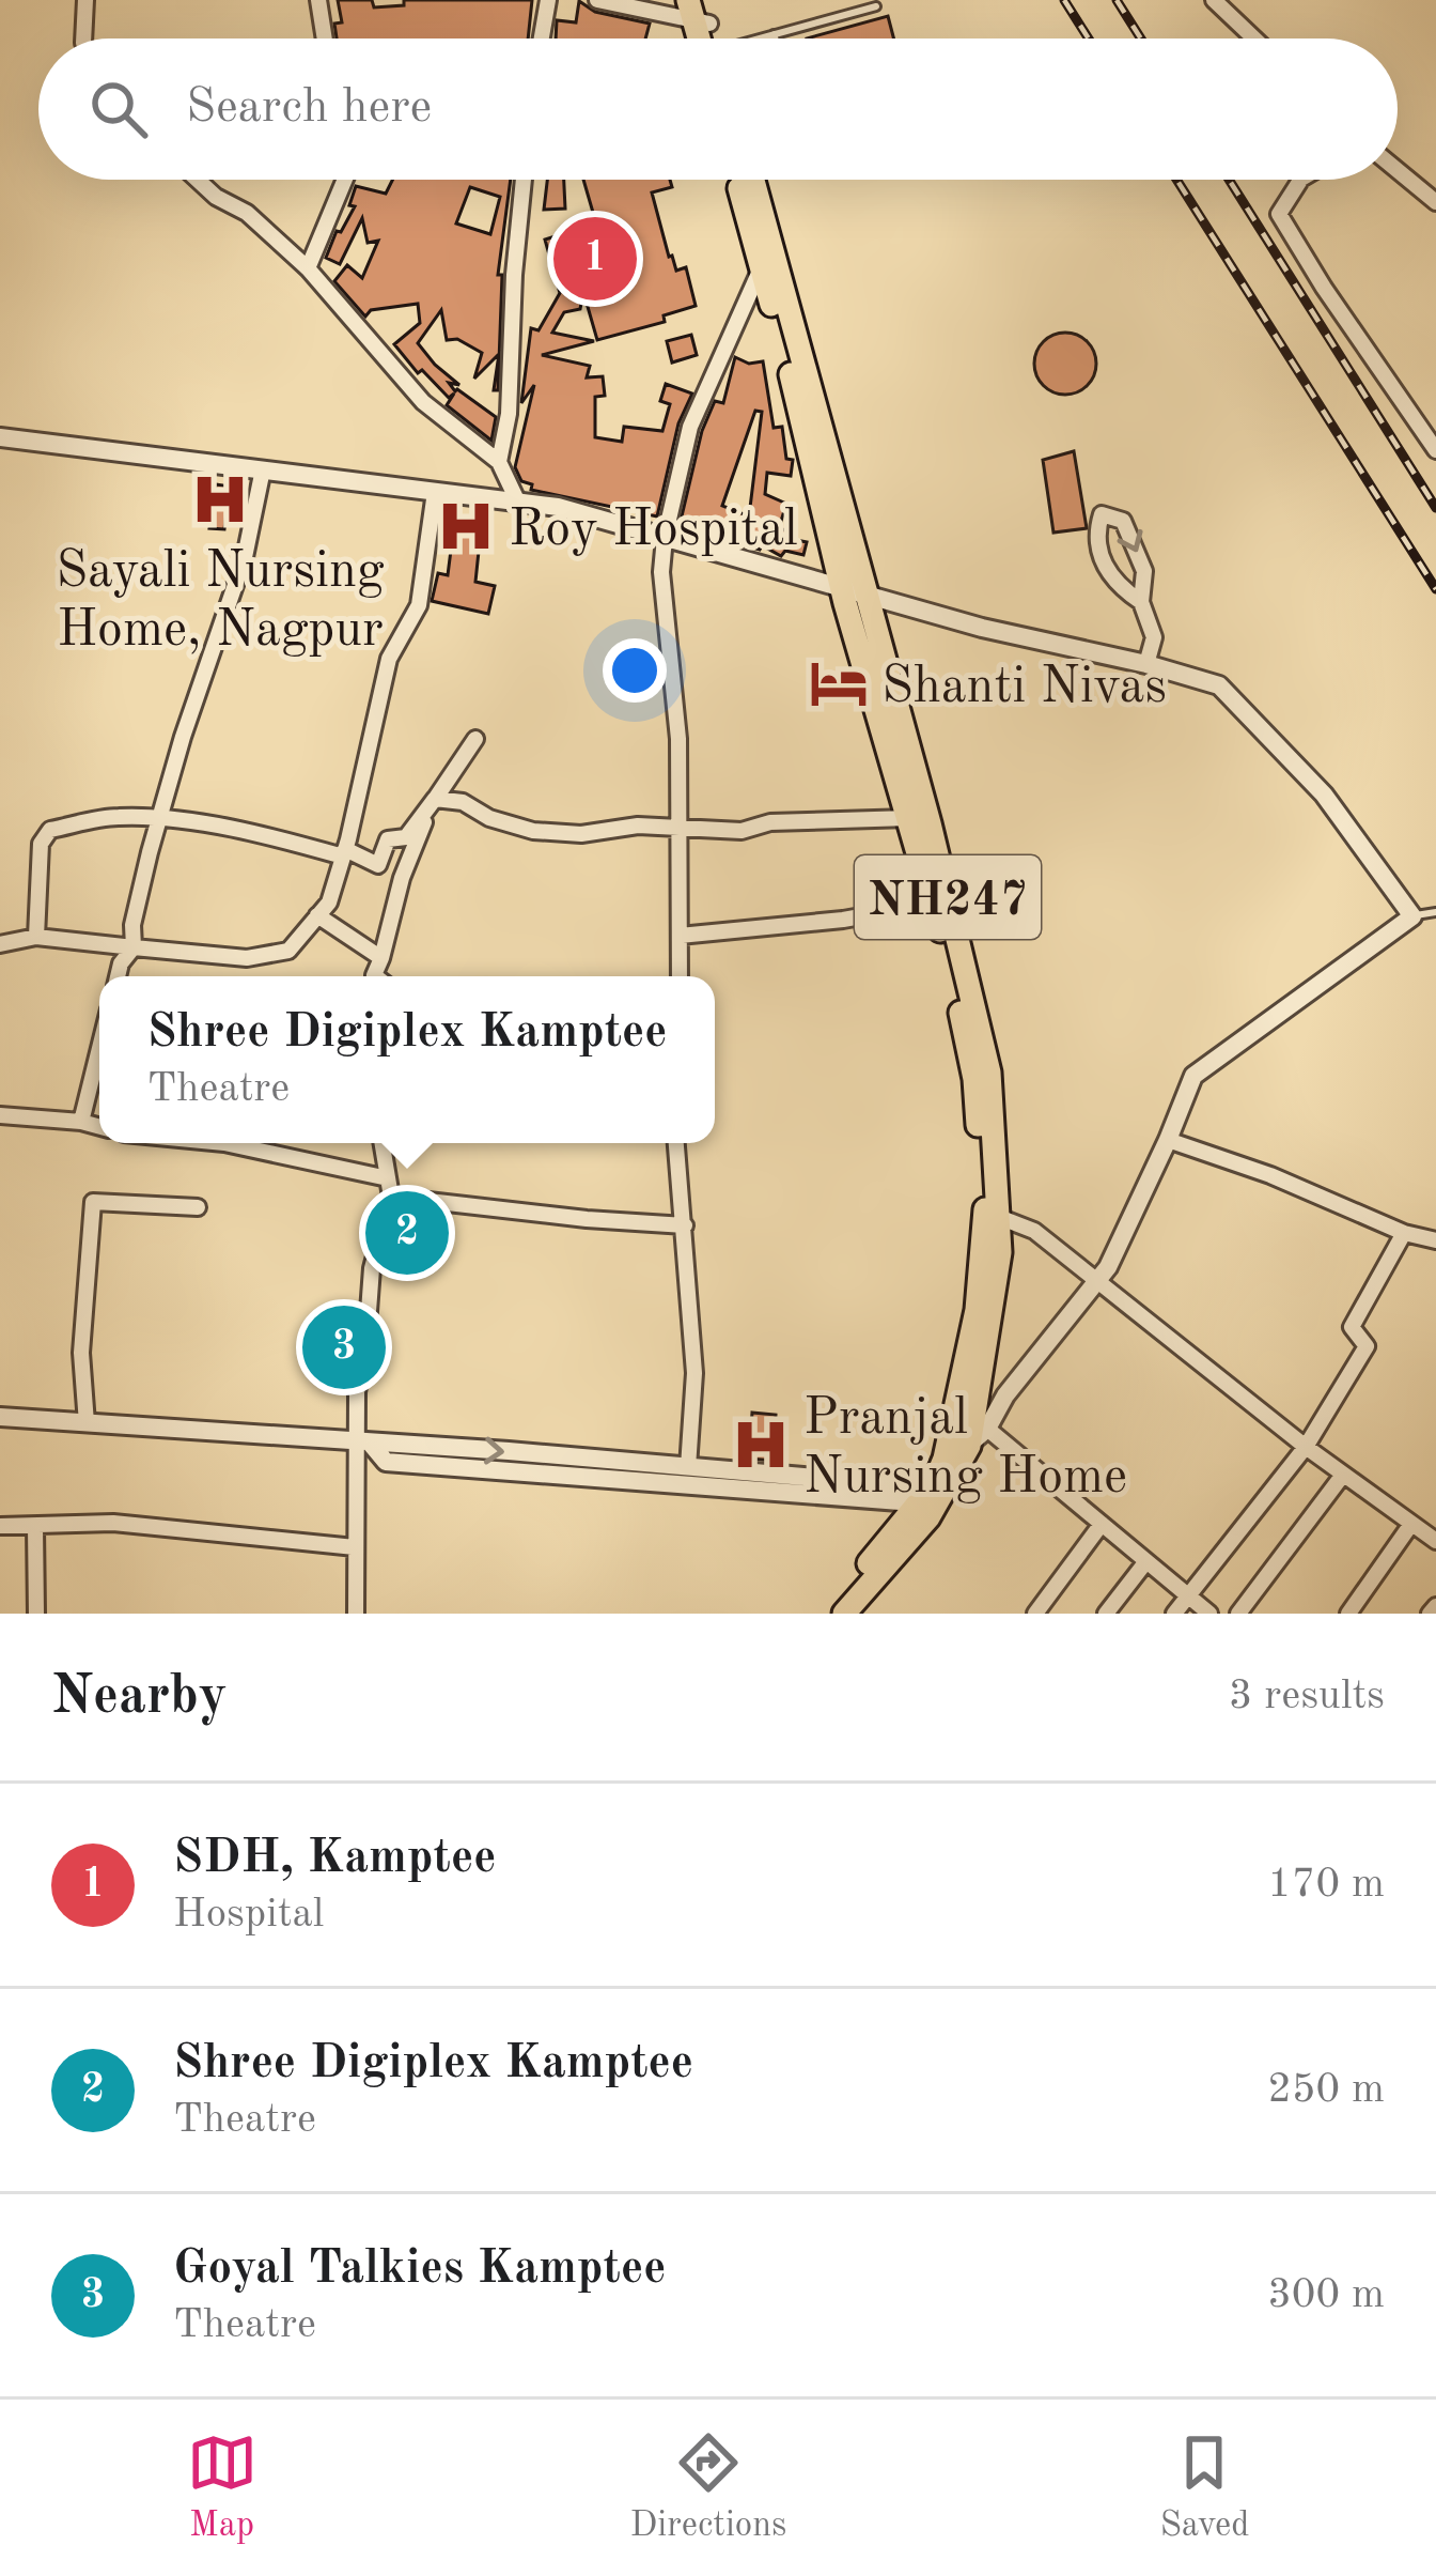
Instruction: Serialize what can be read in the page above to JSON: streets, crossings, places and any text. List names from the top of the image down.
{
  "streets": {
    "highway": ["NH247"]
  },
  "places": {
    "hospital": ["Sayali Nursing Home, Nagpur", "Roy Hospital", "Pranjal Nursing Home"],
    "hotel": ["Shanti Nivas"]
  },
  "page": {
    "search": "Search here",
    "pins": ["1", "2", "3"],
    "popup": ["Shree Digiplex Kamptee", "Theatre"],
    "heading": ["Nearby", "3 results"],
    "list": [
      {
        "mark": "1",
        "name": "SDH, Kamptee",
        "note": "Hospital",
        "value": "170 m"
      },
      {
        "mark": "2",
        "name": "Shree Digiplex Kamptee",
        "note": "Theatre",
        "value": "250 m"
      },
      {
        "mark": "3",
        "name": "Goyal Talkies Kamptee",
        "note": "Theatre",
        "value": "300 m"
      }
    ],
    "nav": ["Map", "Directions", "Saved"]
  }
}
